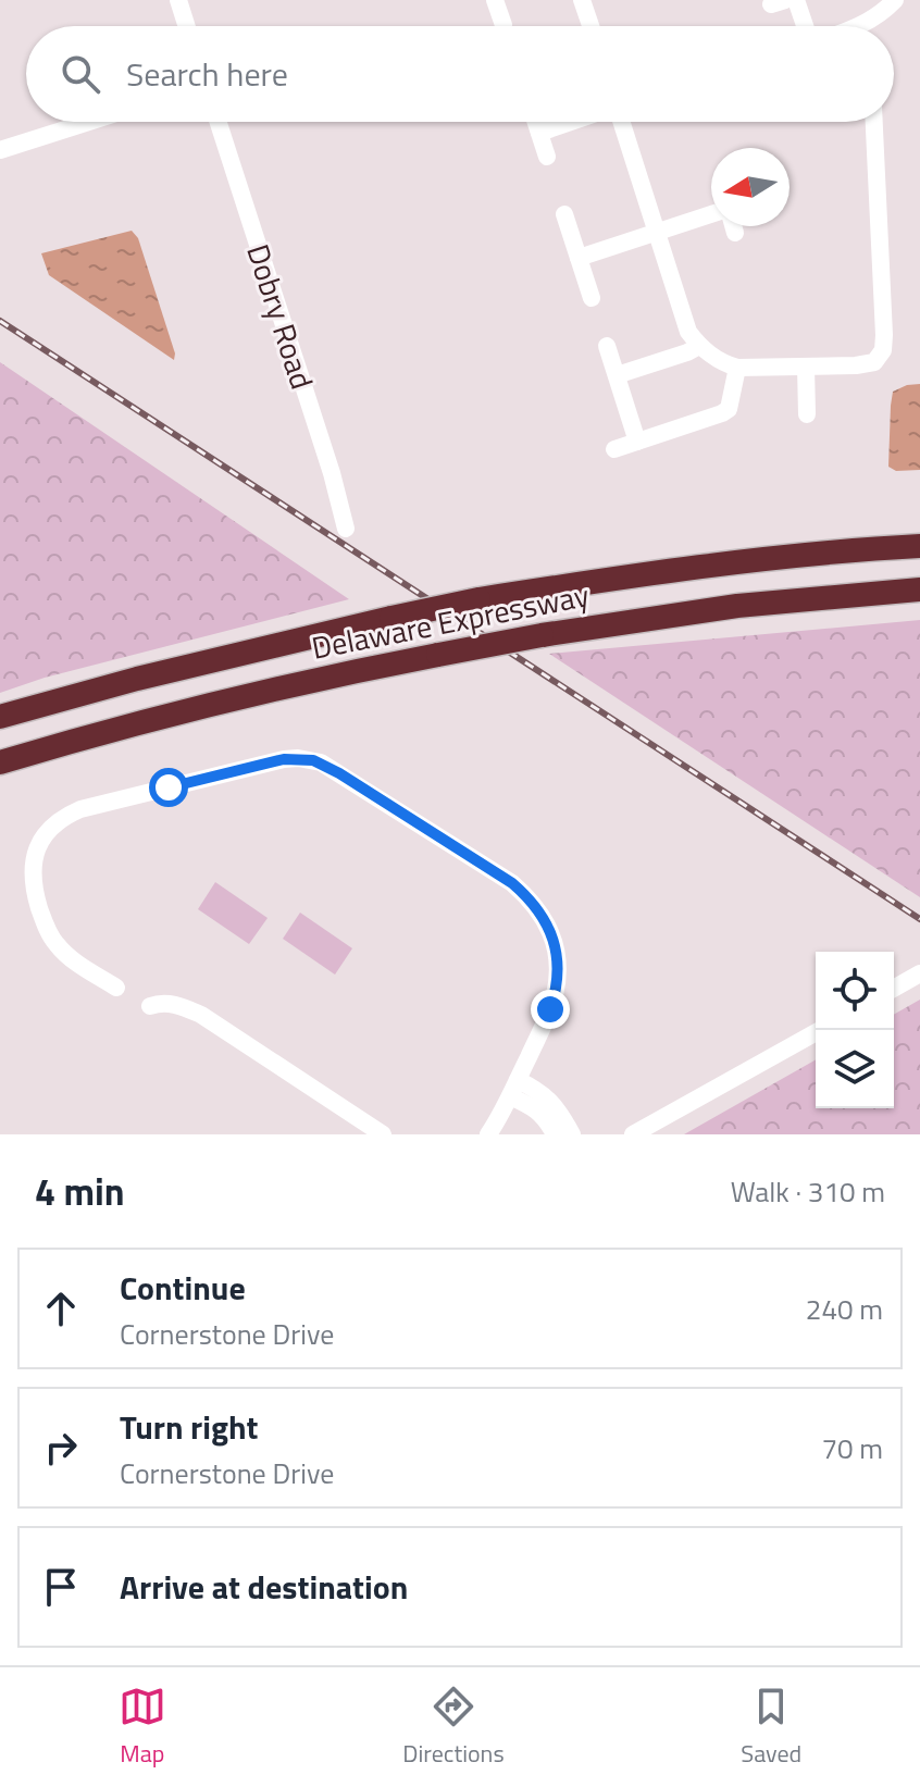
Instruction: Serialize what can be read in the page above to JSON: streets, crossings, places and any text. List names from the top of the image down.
{
  "streets": {
    "highway": ["Delaware Expressway"],
    "street": ["Dobry Road"]
  },
  "north": "left",
  "page": {
    "search": "Search here",
    "heading": ["4 min", "Walk · 310 m"],
    "list": [
      ["Continue", "Cornerstone Drive", "240 m"],
      ["Turn right", "Cornerstone Drive", "70 m"],
      "Arrive at destination"
    ],
    "nav": ["Map", "Directions", "Saved"]
  }
}
